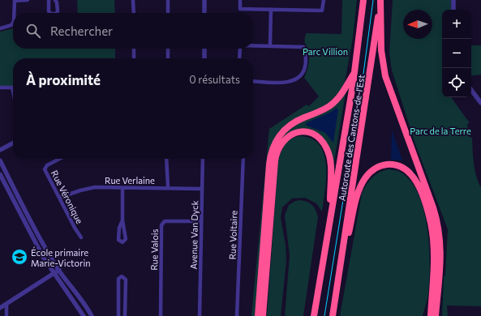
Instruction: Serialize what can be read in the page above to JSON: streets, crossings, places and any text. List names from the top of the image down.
{
  "streets": {
    "highway": ["Autoroute des Cantons-de-l'Est"],
    "street": [
      "Rue Verlaine",
      "Rue Véronique",
      "Avenue Van Dyck",
      "Rue Voltaire",
      "Rue Valois"
    ]
  },
  "crossings": [
    ["Rue Verlaine", "Rue Véronique"],
    ["Rue Verlaine", "Avenue Van Dyck"],
    ["Avenue Van Dyck", "Rue Valois"]
  ],
  "parks": ["Parc Villion", "Parc de la Terre"],
  "places": {
    "school or university": ["École primaire Marie-Victorin"]
  },
  "north": "left",
  "page": {
    "map_buttons": ["+", "−"],
    "search": "Rechercher",
    "heading": ["À proximité", "0 résultats"]
  }
}
